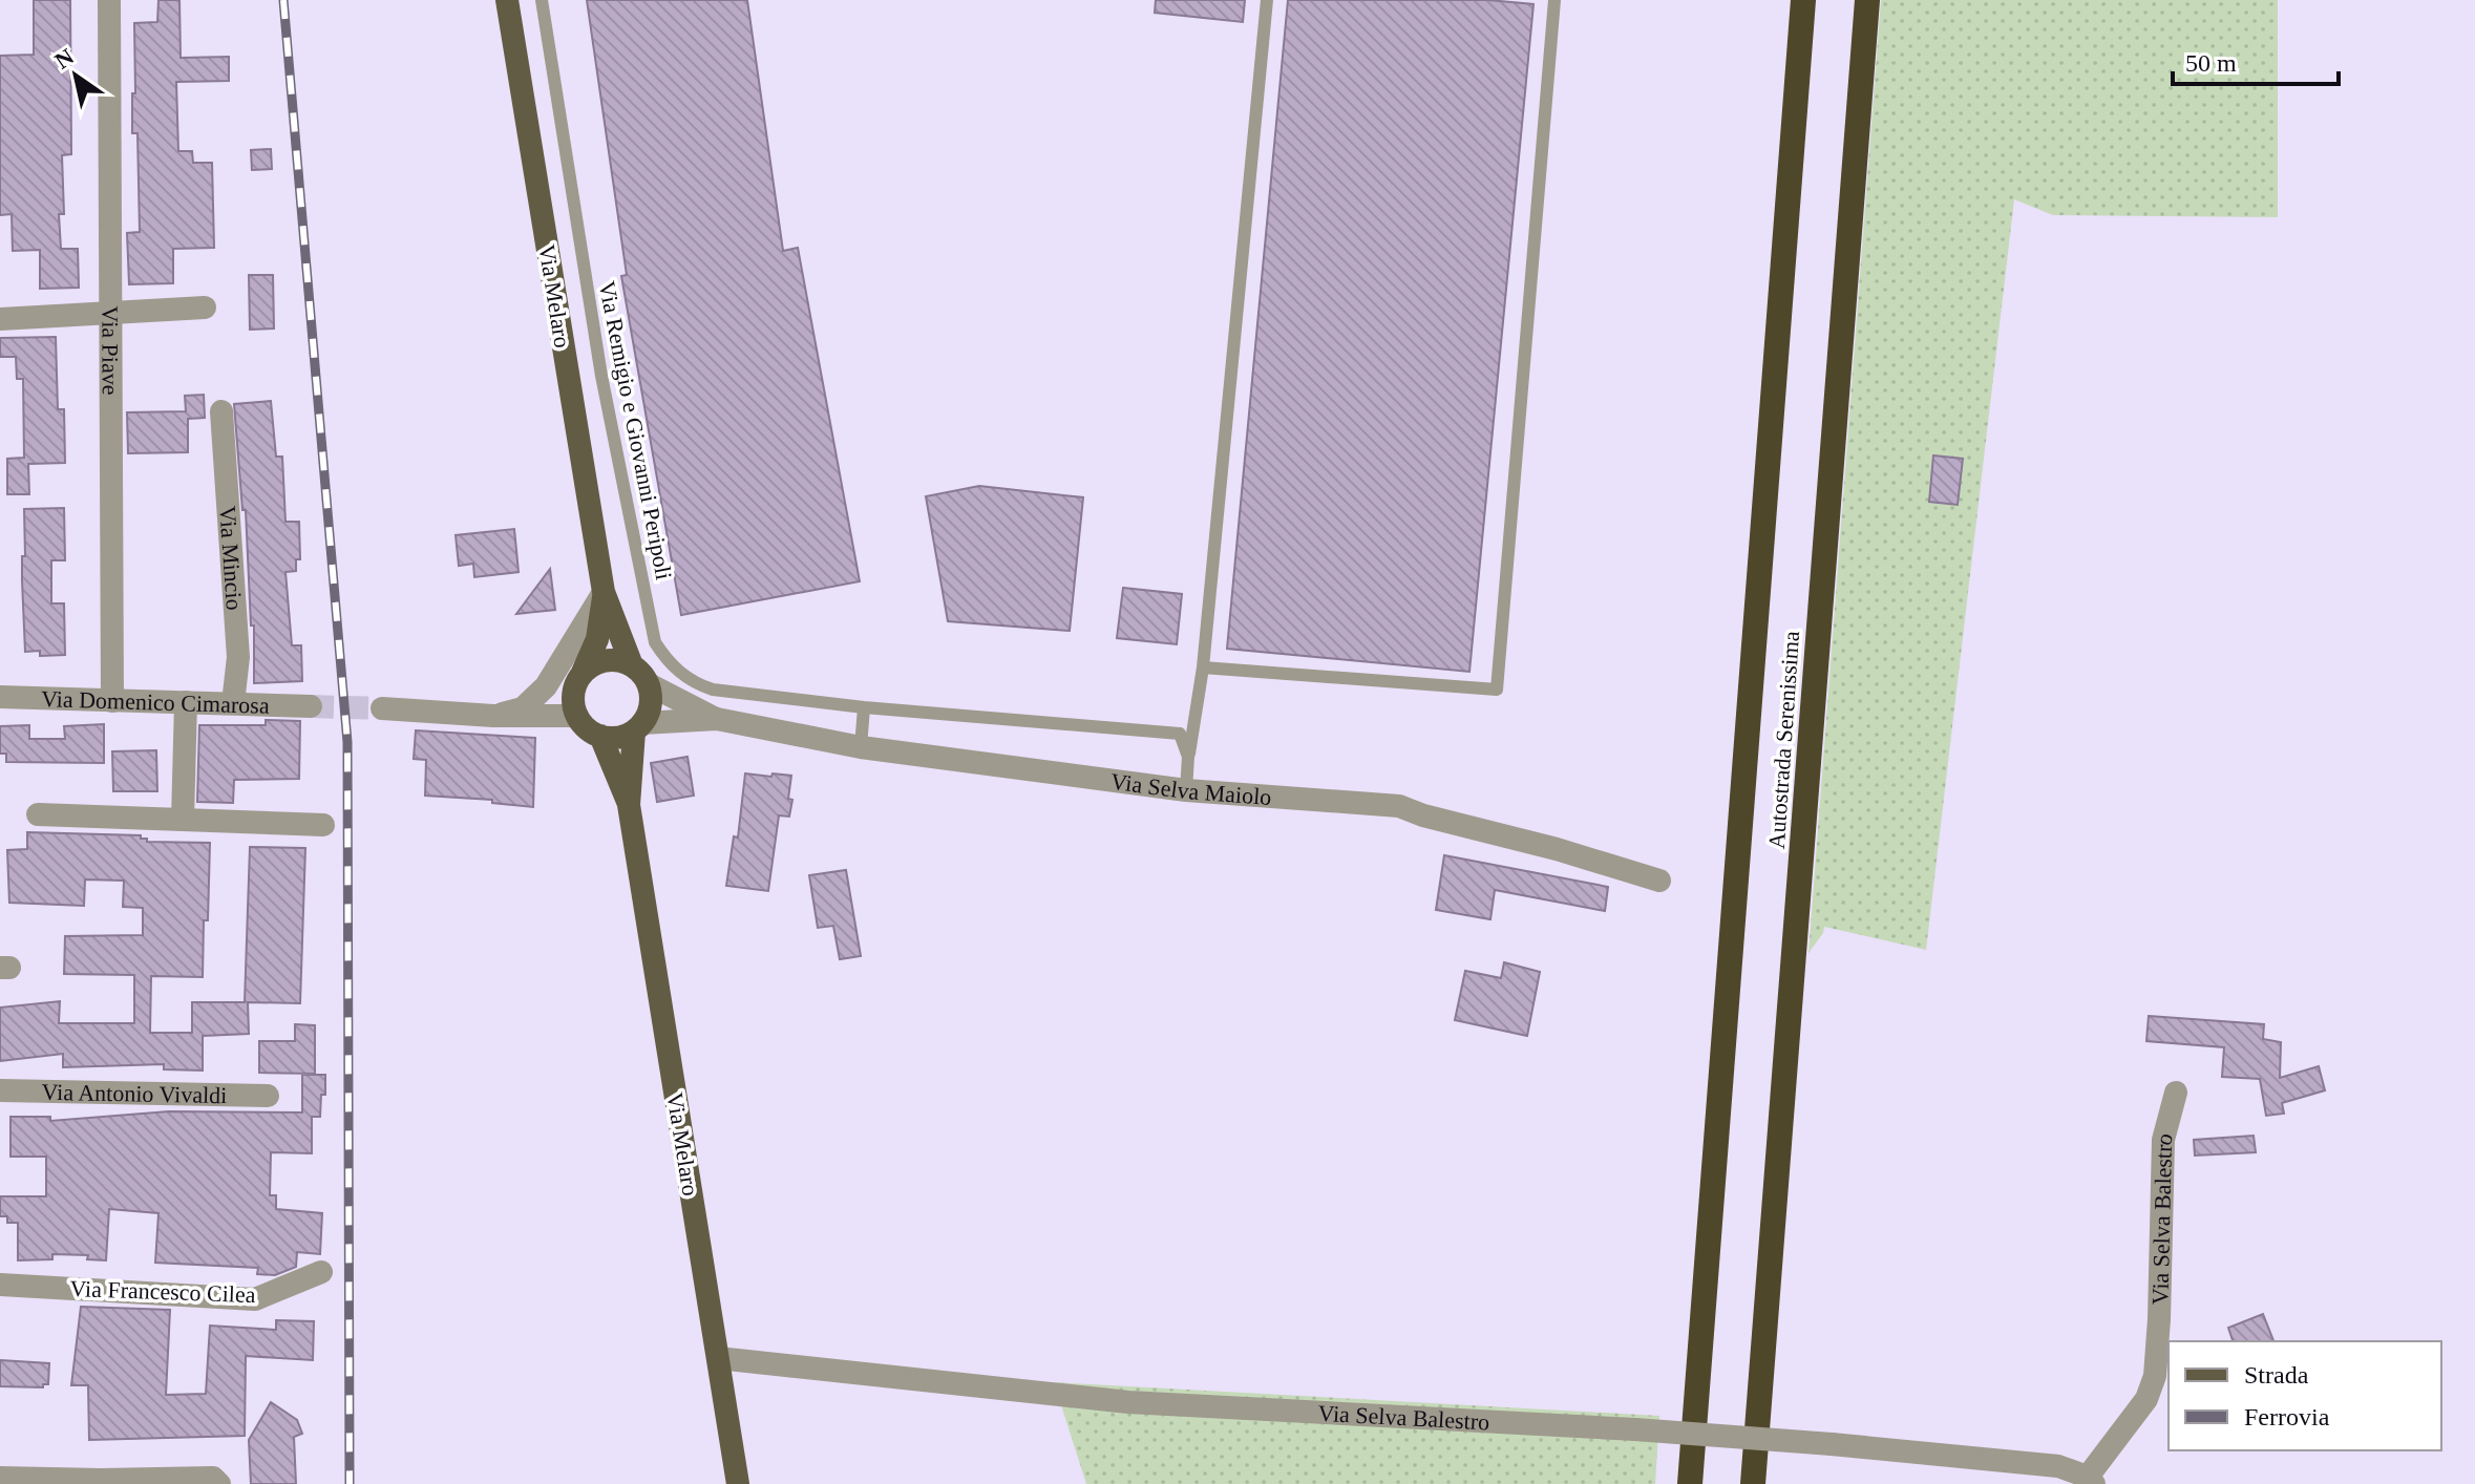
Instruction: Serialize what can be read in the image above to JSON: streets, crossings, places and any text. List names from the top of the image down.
{
  "streets": {
    "highway": ["Autostrada Serenissima"],
    "main road": ["Via Melaro"],
    "street": [
      "Via Piave",
      "Via Mincio",
      "Via Domenico Cimarosa",
      "Via Selva Maiolo",
      "Via Antonio Vivaldi",
      "Via Selva Balestro",
      "Via Francesco Cilea"
    ],
    "lane": ["Via Remigio e Giovanni Peripoli"]
  },
  "crossings": [
    ["Via Melaro", "Via Selva Maiolo"],
    ["Via Melaro", "Via Selva Balestro"],
    ["Via Piave", "Via Domenico Cimarosa"],
    ["Via Mincio", "Via Domenico Cimarosa"]
  ],
  "legend": ["Strada", "Ferrovia"],
  "scale_bar": "50 m",
  "north": "top left"
}
